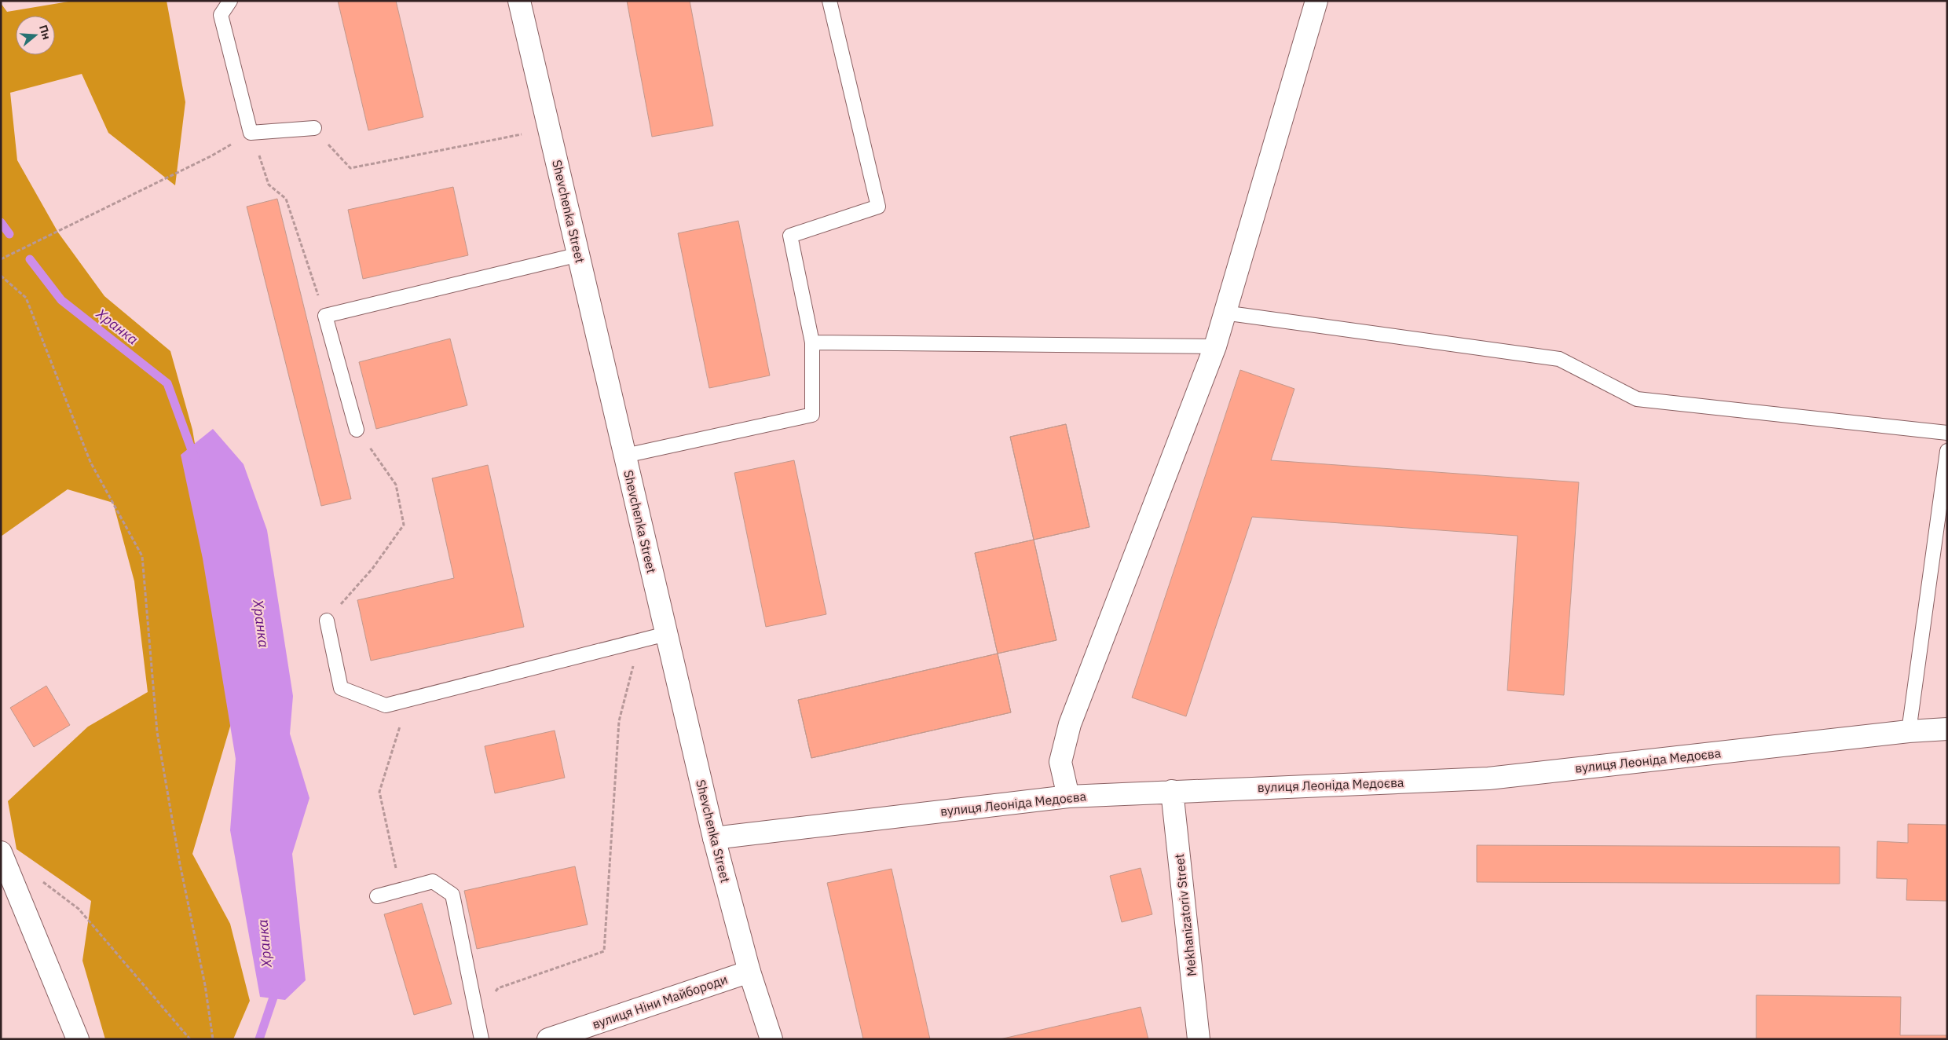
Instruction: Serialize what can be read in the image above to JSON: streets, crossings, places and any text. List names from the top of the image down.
{
  "streets": {
    "street": [
      "Shevchenka Street",
      "вулиця Леоніда Медоєва",
      "Mekhanizatoriv Street",
      "вулиця Ніни Майбороди"
    ]
  },
  "crossings": [
    ["Shevchenka Street", "вулиця Леоніда Медоєва"],
    ["Shevchenka Street", "вулиця Ніни Майбороди"],
    ["вулиця Леоніда Медоєва", "Mekhanizatoriv Street"]
  ],
  "water": ["Хранка"],
  "north": "right"
}
